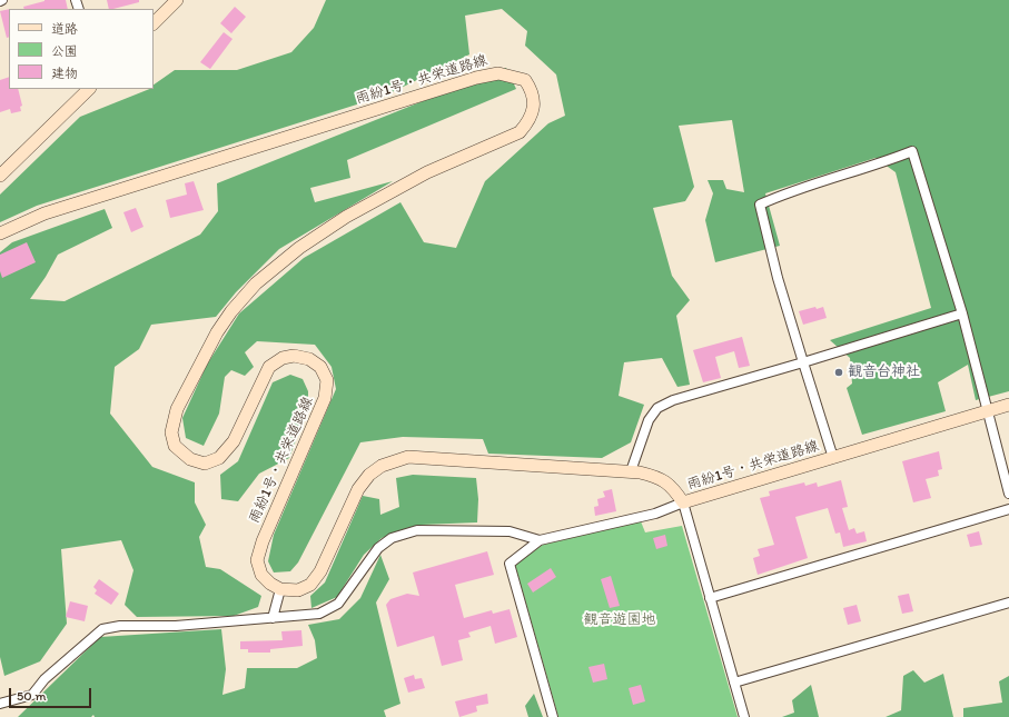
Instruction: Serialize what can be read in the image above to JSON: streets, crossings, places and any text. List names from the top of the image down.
{
  "streets": {
    "street": ["雨紛1号・共栄道路線"]
  },
  "parks": ["観音遊園地"],
  "places": ["観音台神社"],
  "legend": ["道路", "公園", "建物"],
  "scale_bar": "50 m"
}
